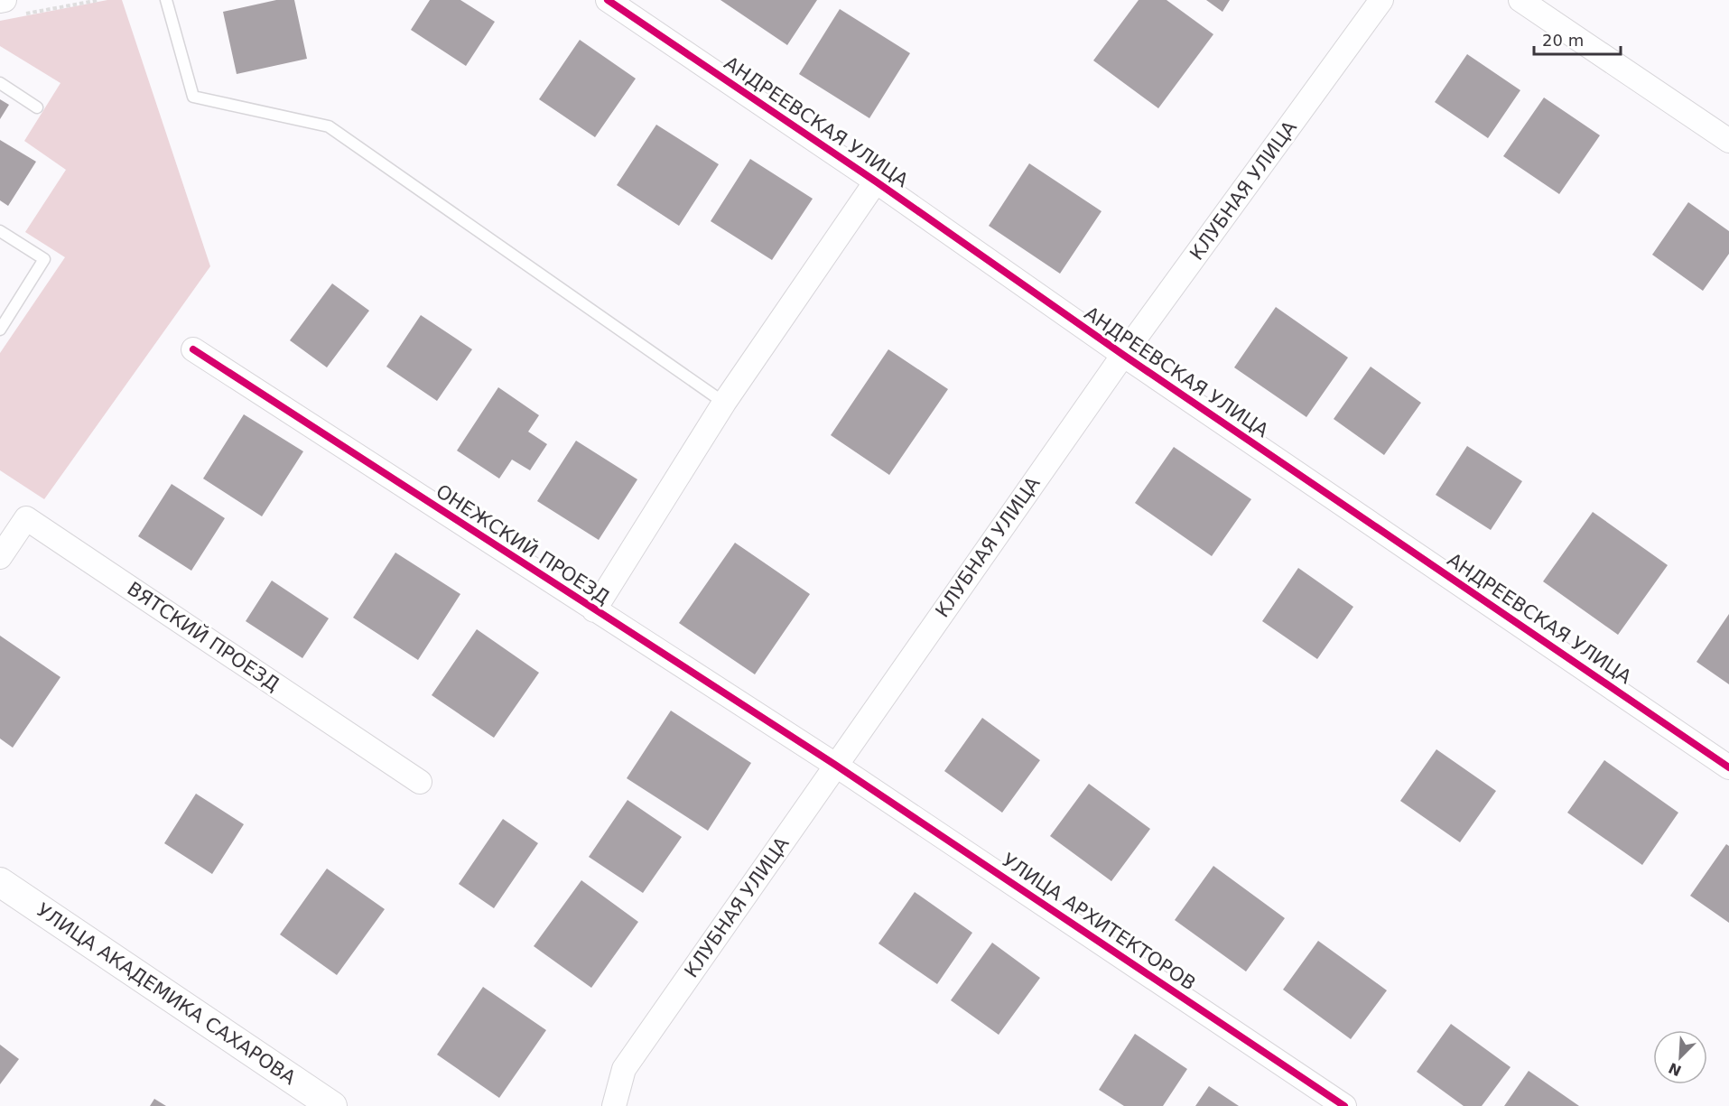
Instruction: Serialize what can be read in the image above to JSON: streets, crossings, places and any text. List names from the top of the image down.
{
  "streets": {
    "street": [
      "АНДРЕЕВСКАЯ УЛИЦА",
      "КЛУБНАЯ УЛИЦА",
      "ОНЕЖСКИЙ ПРОЕЗД",
      "ВЯТСКИЙ ПРОЕЗД",
      "УЛИЦА АРХИТЕКТОРОВ",
      "УЛИЦА АКАДЕМИКА САХАРОВА"
    ]
  },
  "crossings": [
    ["АНДРЕЕВСКАЯ УЛИЦА", "КЛУБНАЯ УЛИЦА"],
    ["КЛУБНАЯ УЛИЦА", "ОНЕЖСКИЙ ПРОЕЗД"],
    ["КЛУБНАЯ УЛИЦА", "УЛИЦА АРХИТЕКТОРОВ"],
    ["ОНЕЖСКИЙ ПРОЕЗД", "УЛИЦА АРХИТЕКТОРОВ"]
  ],
  "scale_bar": "20 m",
  "north": "bottom left"
}
